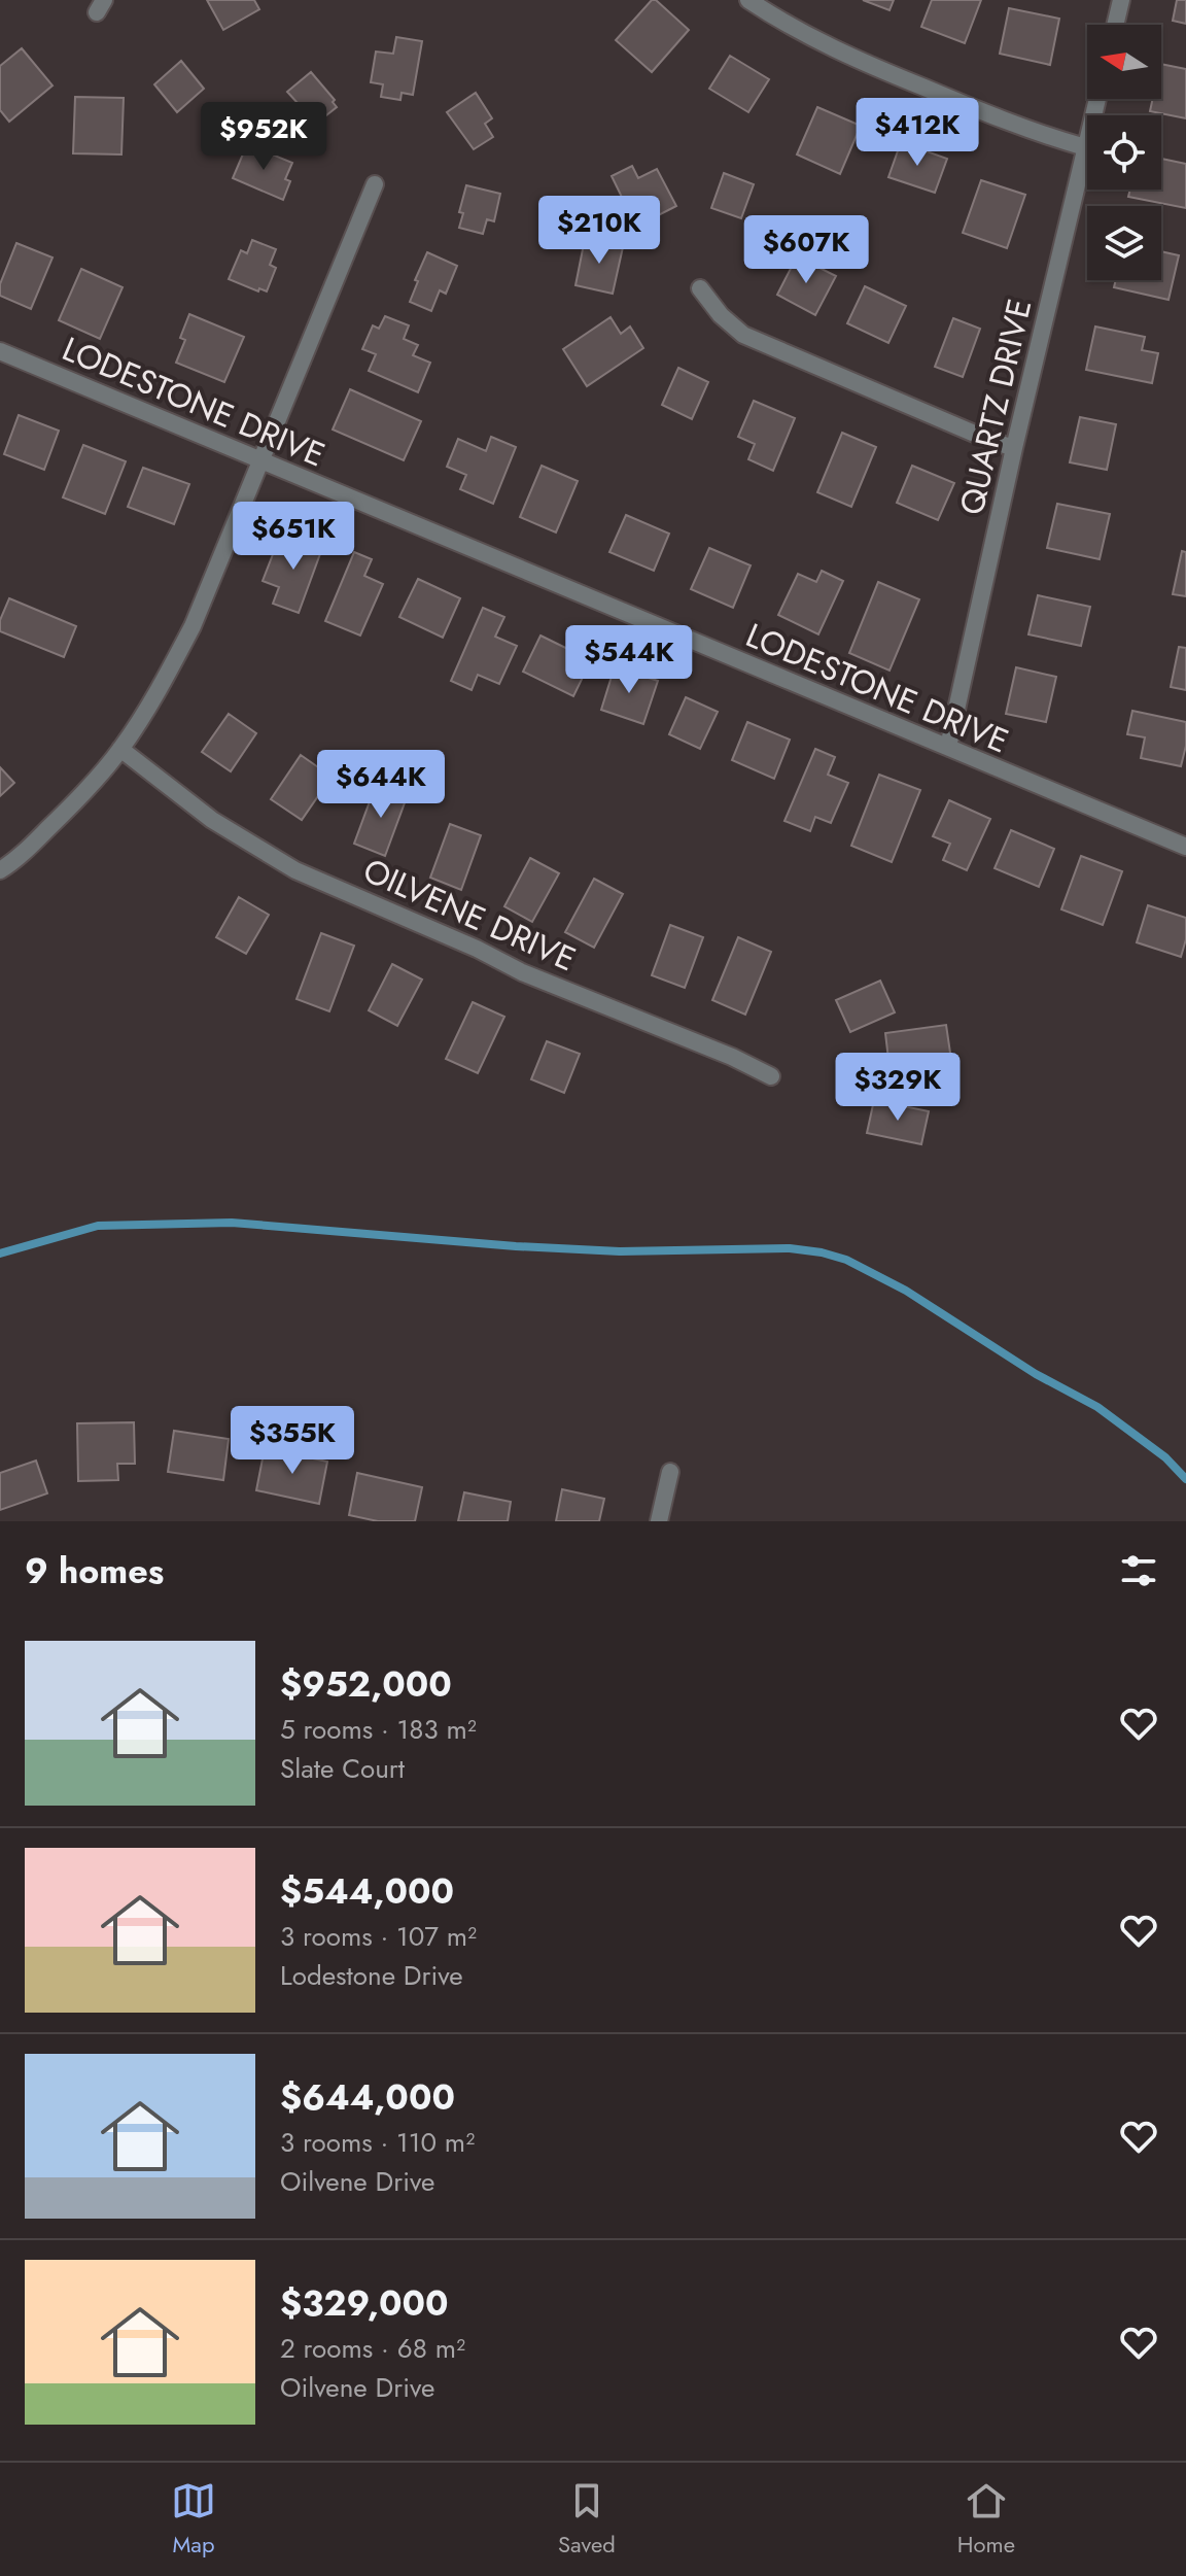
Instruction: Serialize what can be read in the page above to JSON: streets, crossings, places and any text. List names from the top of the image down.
{
  "streets": {
    "street": ["LODESTONE DRIVE", "QUARTZ DRIVE", "OILVENE DRIVE"]
  },
  "crossings": [
    ["LODESTONE DRIVE", "QUARTZ DRIVE"]
  ],
  "north": "left",
  "page": {
    "price": [
      "$412K",
      "$952K",
      "$210K",
      "$607K",
      "$651K",
      "$544K",
      "$644K",
      "$329K",
      "$355K"
    ],
    "heading": "9 homes",
    "list": [
      {
        "name": "$952,000",
        "note": "5 rooms · 183 m² · Slate Court"
      },
      {
        "name": "$544,000",
        "note": "3 rooms · 107 m² · Lodestone Drive"
      },
      {
        "name": "$644,000",
        "note": "3 rooms · 110 m² · Oilvene Drive"
      },
      {
        "name": "$329,000",
        "note": "2 rooms · 68 m² · Oilvene Drive"
      }
    ],
    "tabs": ["Map", "Saved", "Home"]
  }
}
